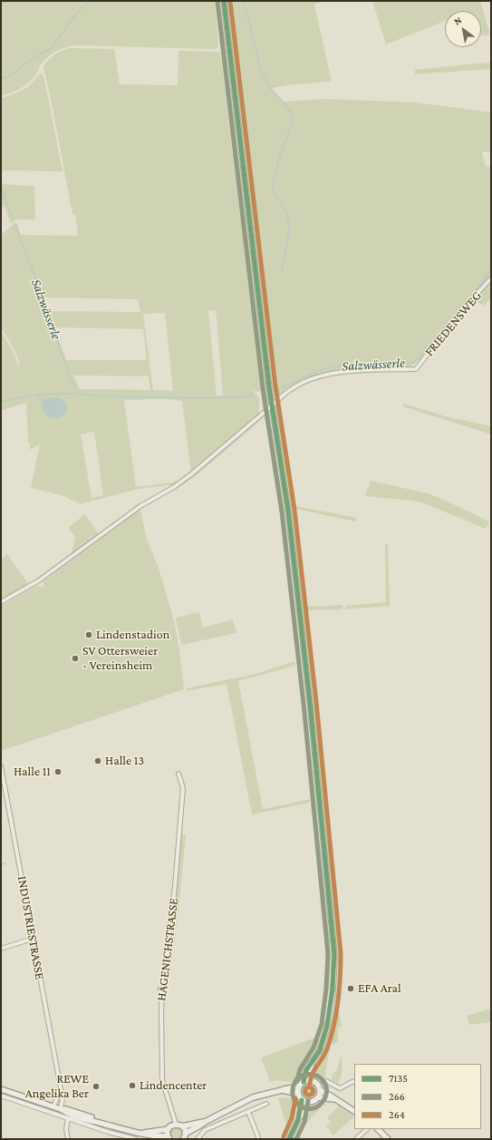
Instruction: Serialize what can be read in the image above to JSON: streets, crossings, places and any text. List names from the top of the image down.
{
  "streets": {
    "street": ["FRIEDENSWEG", "INDUSTRIESTRASSE", "HÄGENICHSTRASSE"]
  },
  "water": ["Salzwässerle"],
  "places": [
    "Lindenstadion",
    "SV Ottersweier - Vereinsheim",
    "Halle 13",
    "Halle 11",
    "EFA Aral",
    "Lindencenter",
    "REWE Angelika Ber"
  ],
  "lines": ["transit line 7135", "transit line 264", "transit line 266"],
  "legend": ["7135", "266", "264"],
  "north": "top left"
}
